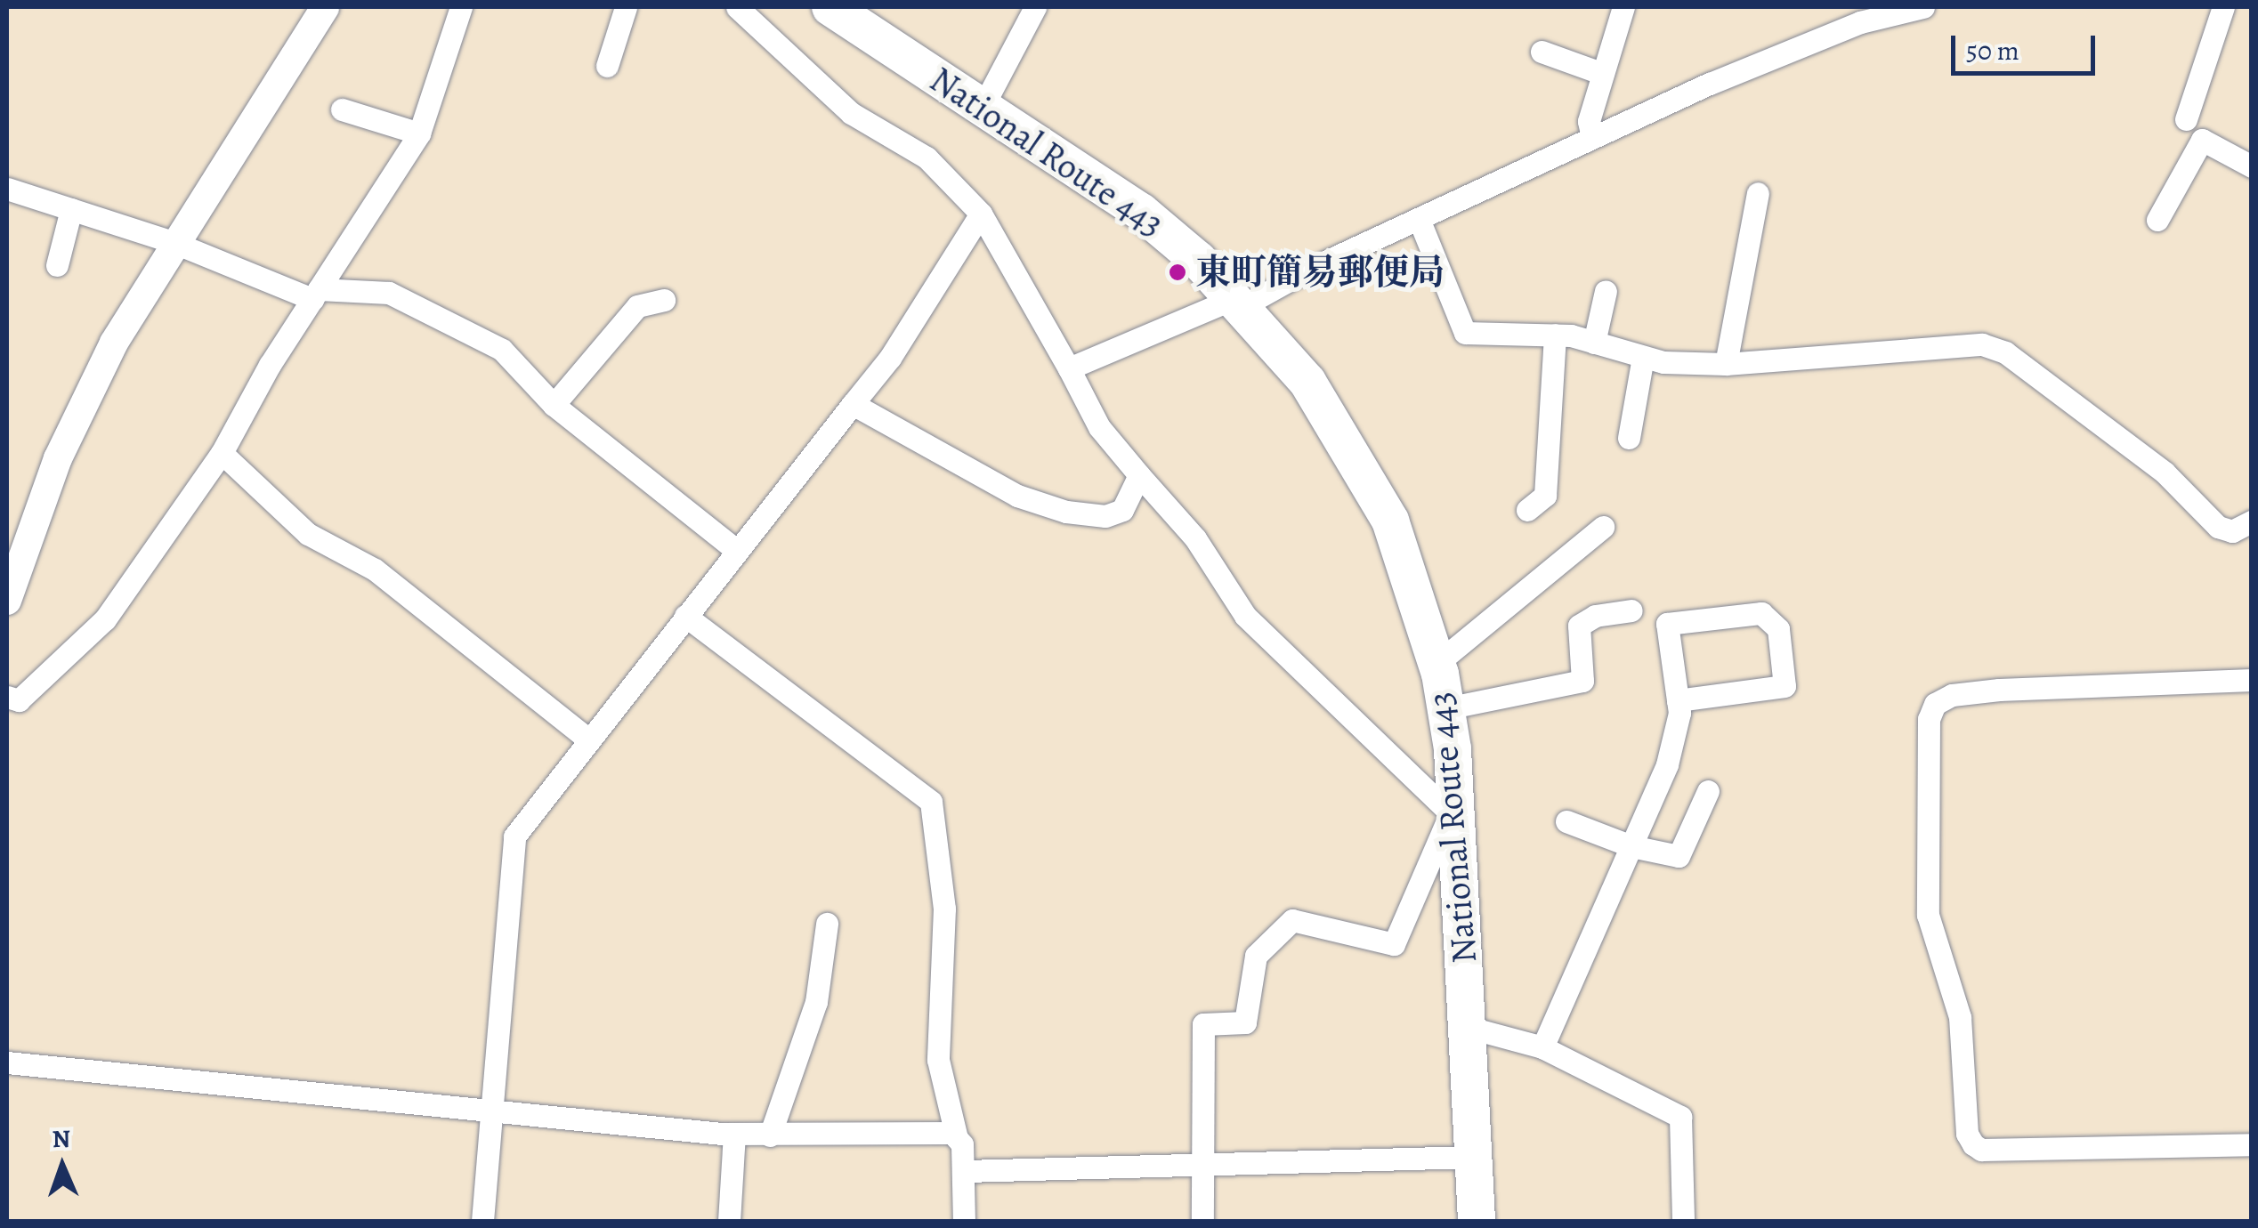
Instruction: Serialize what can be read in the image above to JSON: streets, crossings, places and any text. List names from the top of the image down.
{
  "streets": {
    "highway": ["National Route 443"]
  },
  "places": ["東町簡易郵便局"],
  "scale_bar": "50 m",
  "north": "top"
}
